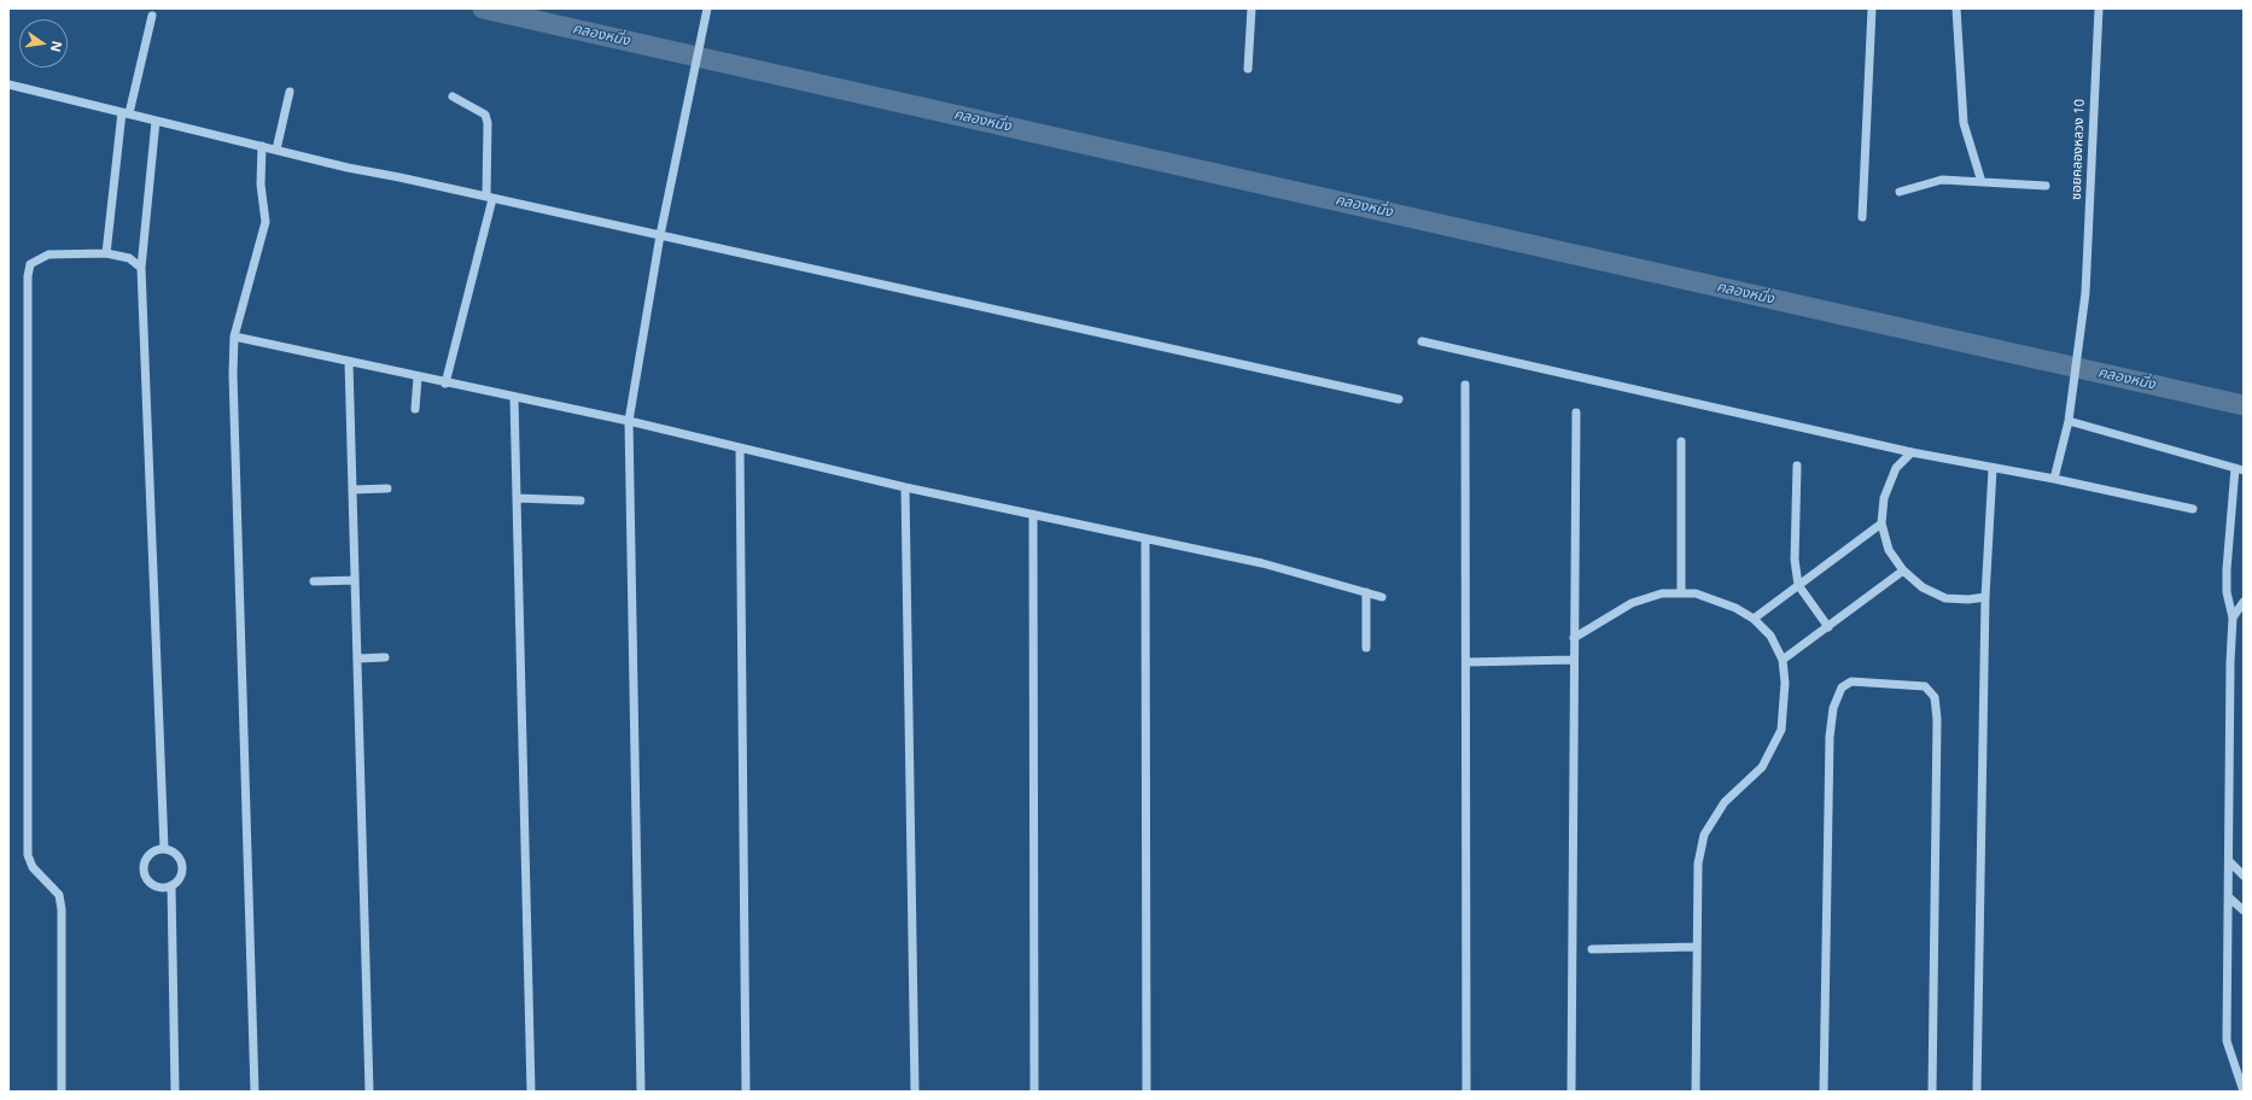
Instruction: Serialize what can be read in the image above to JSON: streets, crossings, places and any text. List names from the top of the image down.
{
  "streets": {
    "street": ["ซอยคลองหลวง 10"]
  },
  "water": ["คลองหนึ่ง"],
  "north": "right"
}
